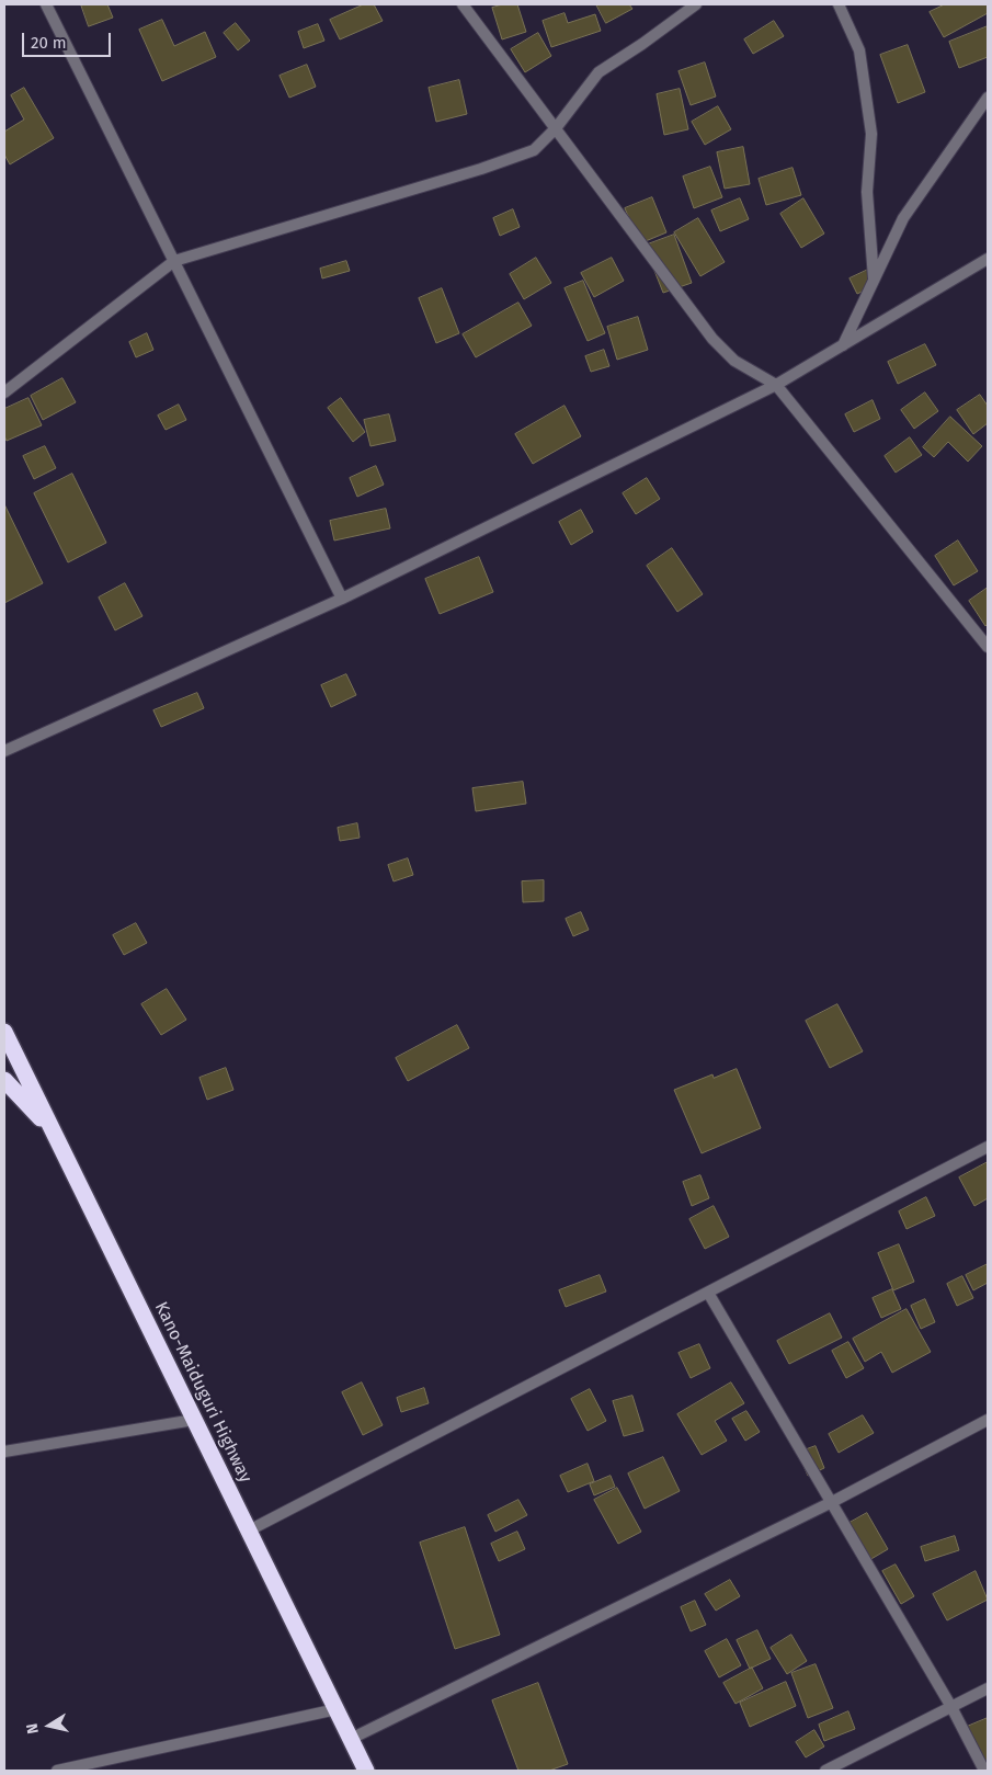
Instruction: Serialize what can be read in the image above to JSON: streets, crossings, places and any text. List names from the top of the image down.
{
  "streets": {
    "highway": ["Kano-Maiduguri Highway"]
  },
  "scale_bar": "20 m",
  "north": "left"
}
